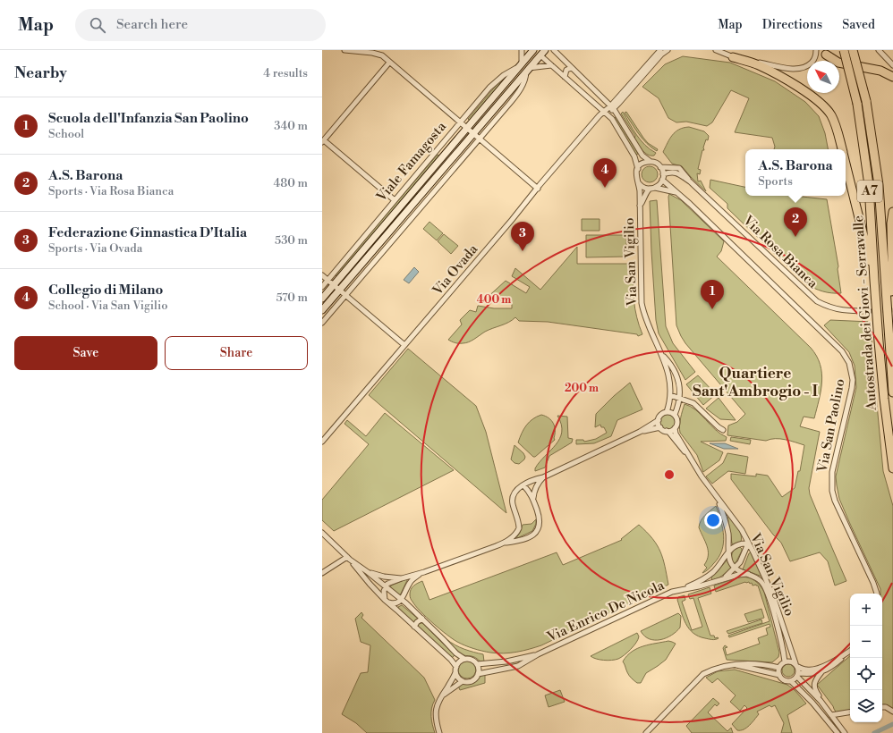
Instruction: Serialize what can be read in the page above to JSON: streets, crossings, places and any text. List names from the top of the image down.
{
  "streets": {
    "highway": ["A7", "Autostrada dei Giovi - Serravalle"],
    "main road": ["Viale Famagosta"],
    "street": [
      "Via Rosa Bianca",
      "Via San Vigilio",
      "Via Ovada",
      "Via San Paolino",
      "Via Enrico De Nicola"
    ]
  },
  "crossings": [
    ["Viale Famagosta", "Via San Vigilio"],
    ["A7", "Autostrada dei Giovi - Serravalle"],
    ["Via Rosa Bianca", "Via San Vigilio"],
    ["Via Rosa Bianca", "Via San Paolino"],
    ["Via San Vigilio", "Via Ovada"],
    ["Via San Vigilio", "Via San Paolino"],
    ["Via San Vigilio", "Via Enrico De Nicola"]
  ],
  "districts": ["Quartiere Sant'Ambrogio - I"],
  "north": "top left",
  "page": {
    "header": "Map",
    "search": "Search here",
    "nav": ["Map", "Directions", "Saved"],
    "heading": ["Nearby", "4 results"],
    "list": [
      {
        "mark": "1",
        "name": "Scuola dell'Infanzia San Paolino",
        "note": "School",
        "value": "340 m"
      },
      {
        "mark": "2",
        "name": "A.S. Barona",
        "note": "Sports · Via Rosa Bianca",
        "value": "480 m"
      },
      {
        "mark": "3",
        "name": "Federazione Ginnastica D'Italia",
        "note": "Sports · Via Ovada",
        "value": "530 m"
      },
      {
        "mark": "4",
        "name": "Collegio di Milano",
        "note": "School · Via San Vigilio",
        "value": "570 m"
      }
    ],
    "popup": ["A.S. Barona", "Sports"],
    "pins": [
      "4",
      "2",
      "3",
      "1"
    ],
    "buttons": ["Save", "Share"],
    "map_buttons": ["+", "−"]
  },
  "rings": ["400 m", "200 m"]
}
